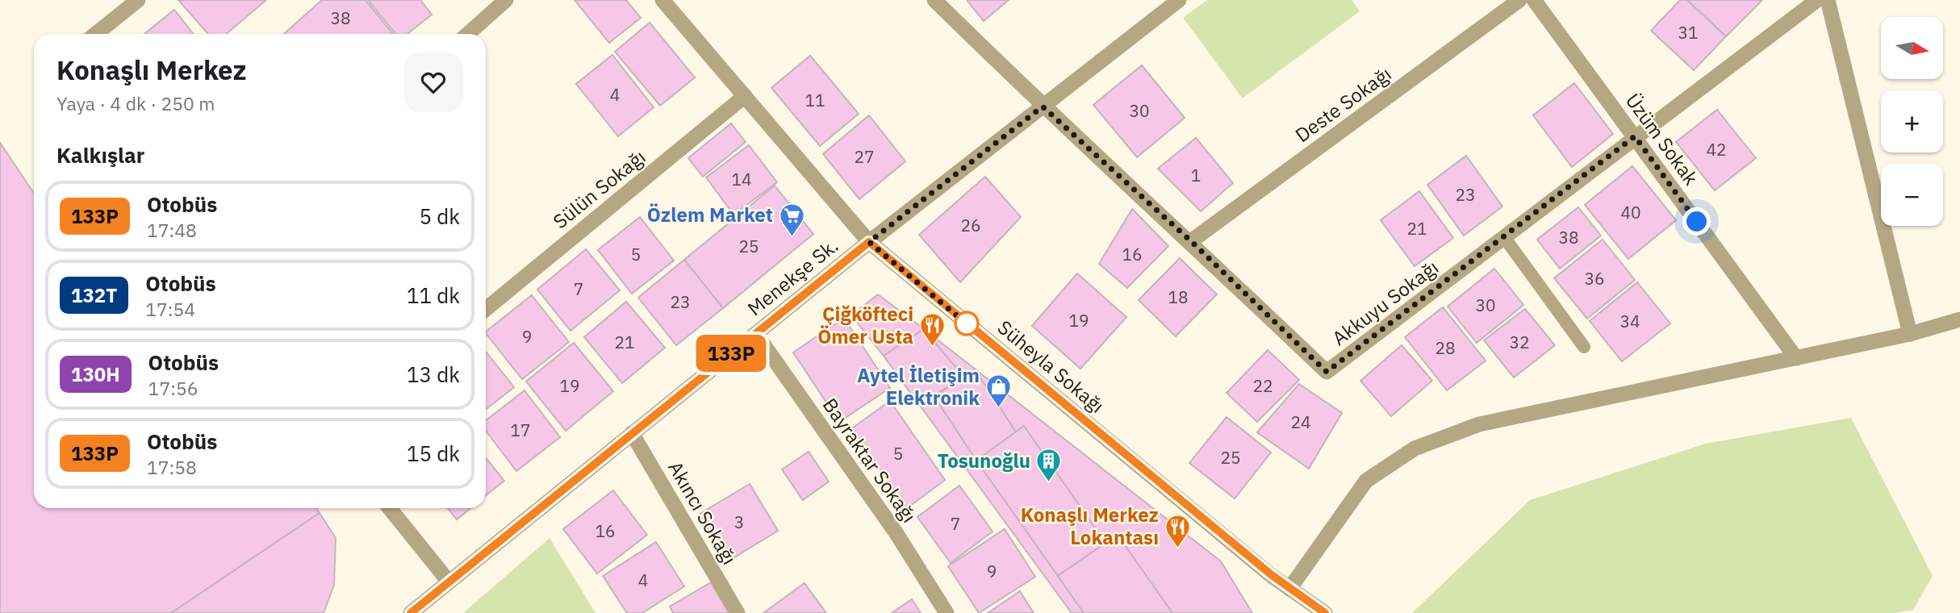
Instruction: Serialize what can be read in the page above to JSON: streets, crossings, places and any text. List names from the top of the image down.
{
  "streets": {
    "street": [
      "Deste Sokağı",
      "Üzüm Sokak",
      "Sülün Sokağı",
      "Menekşe Sk.",
      "Akkuyu Sokağı",
      "Süheyla Sokağı",
      "Bayraktar Sokağı",
      "Akıncı Sokağı"
    ]
  },
  "crossings": [
    ["Deste Sokağı", "Akkuyu Sokağı"],
    ["Üzüm Sokak", "Akkuyu Sokağı"],
    ["Sülün Sokağı", "Süheyla Sokağı"],
    ["Menekşe Sk.", "Akkuyu Sokağı"],
    ["Menekşe Sk.", "Süheyla Sokağı"],
    ["Menekşe Sk.", "Bayraktar Sokağı"],
    ["Menekşe Sk.", "Akıncı Sokağı"]
  ],
  "places": {
    "supermarket": ["Özlem Market"],
    "restaurant": ["Çiğköfteci Ömer Usta", "Konaşlı Merkez Lokantası"],
    "shop": ["Aytel İletişim Elektronik"],
    "building": ["Tosunoğlu"]
  },
  "lines": ["bus line 133P"],
  "house_numbers": [
    "38",
    "31",
    "4",
    "11",
    "30",
    "42",
    "27",
    "1",
    "14",
    "23",
    "40",
    "26",
    "21",
    "38",
    "25",
    "5",
    "16",
    "36",
    "7",
    "18",
    "23",
    "30",
    "19",
    "34",
    "9",
    "21",
    "32",
    "28",
    "19",
    "22",
    "24",
    "17",
    "5",
    "25",
    "3",
    "7",
    "16",
    "9",
    "4"
  ],
  "north": "right",
  "page": {
    "on_map": "133P",
    "map_buttons": ["+", "−"],
    "heading": [
      ["Konaşlı Merkez", "Yaya · 4 dk · 250 m"],
      "Kalkışlar"
    ],
    "list": [
      {
        "mark": "133P",
        "name": "Otobüs",
        "note": "17:48",
        "value": "5 dk"
      },
      {
        "mark": "132T",
        "name": "Otobüs",
        "note": "17:54",
        "value": "11 dk"
      },
      {
        "mark": "130H",
        "name": "Otobüs",
        "note": "17:56",
        "value": "13 dk"
      },
      {
        "mark": "133P",
        "name": "Otobüs",
        "note": "17:58",
        "value": "15 dk"
      }
    ]
  }
}
